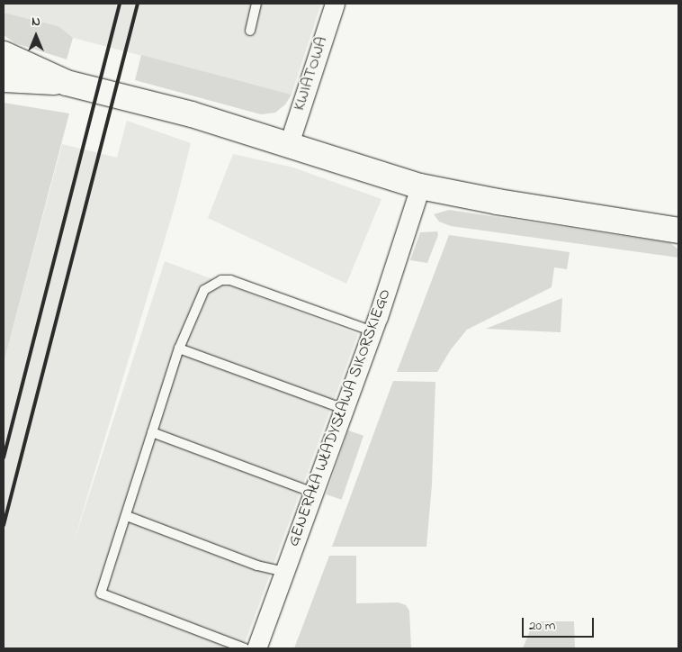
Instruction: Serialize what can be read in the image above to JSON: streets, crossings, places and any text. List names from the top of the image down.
{
  "streets": {
    "street": ["KWIATOWA", "GENERAŁA WŁADYSŁAWA SIKORSKIEGO"]
  },
  "scale_bar": "20 m",
  "north": "top"
}
